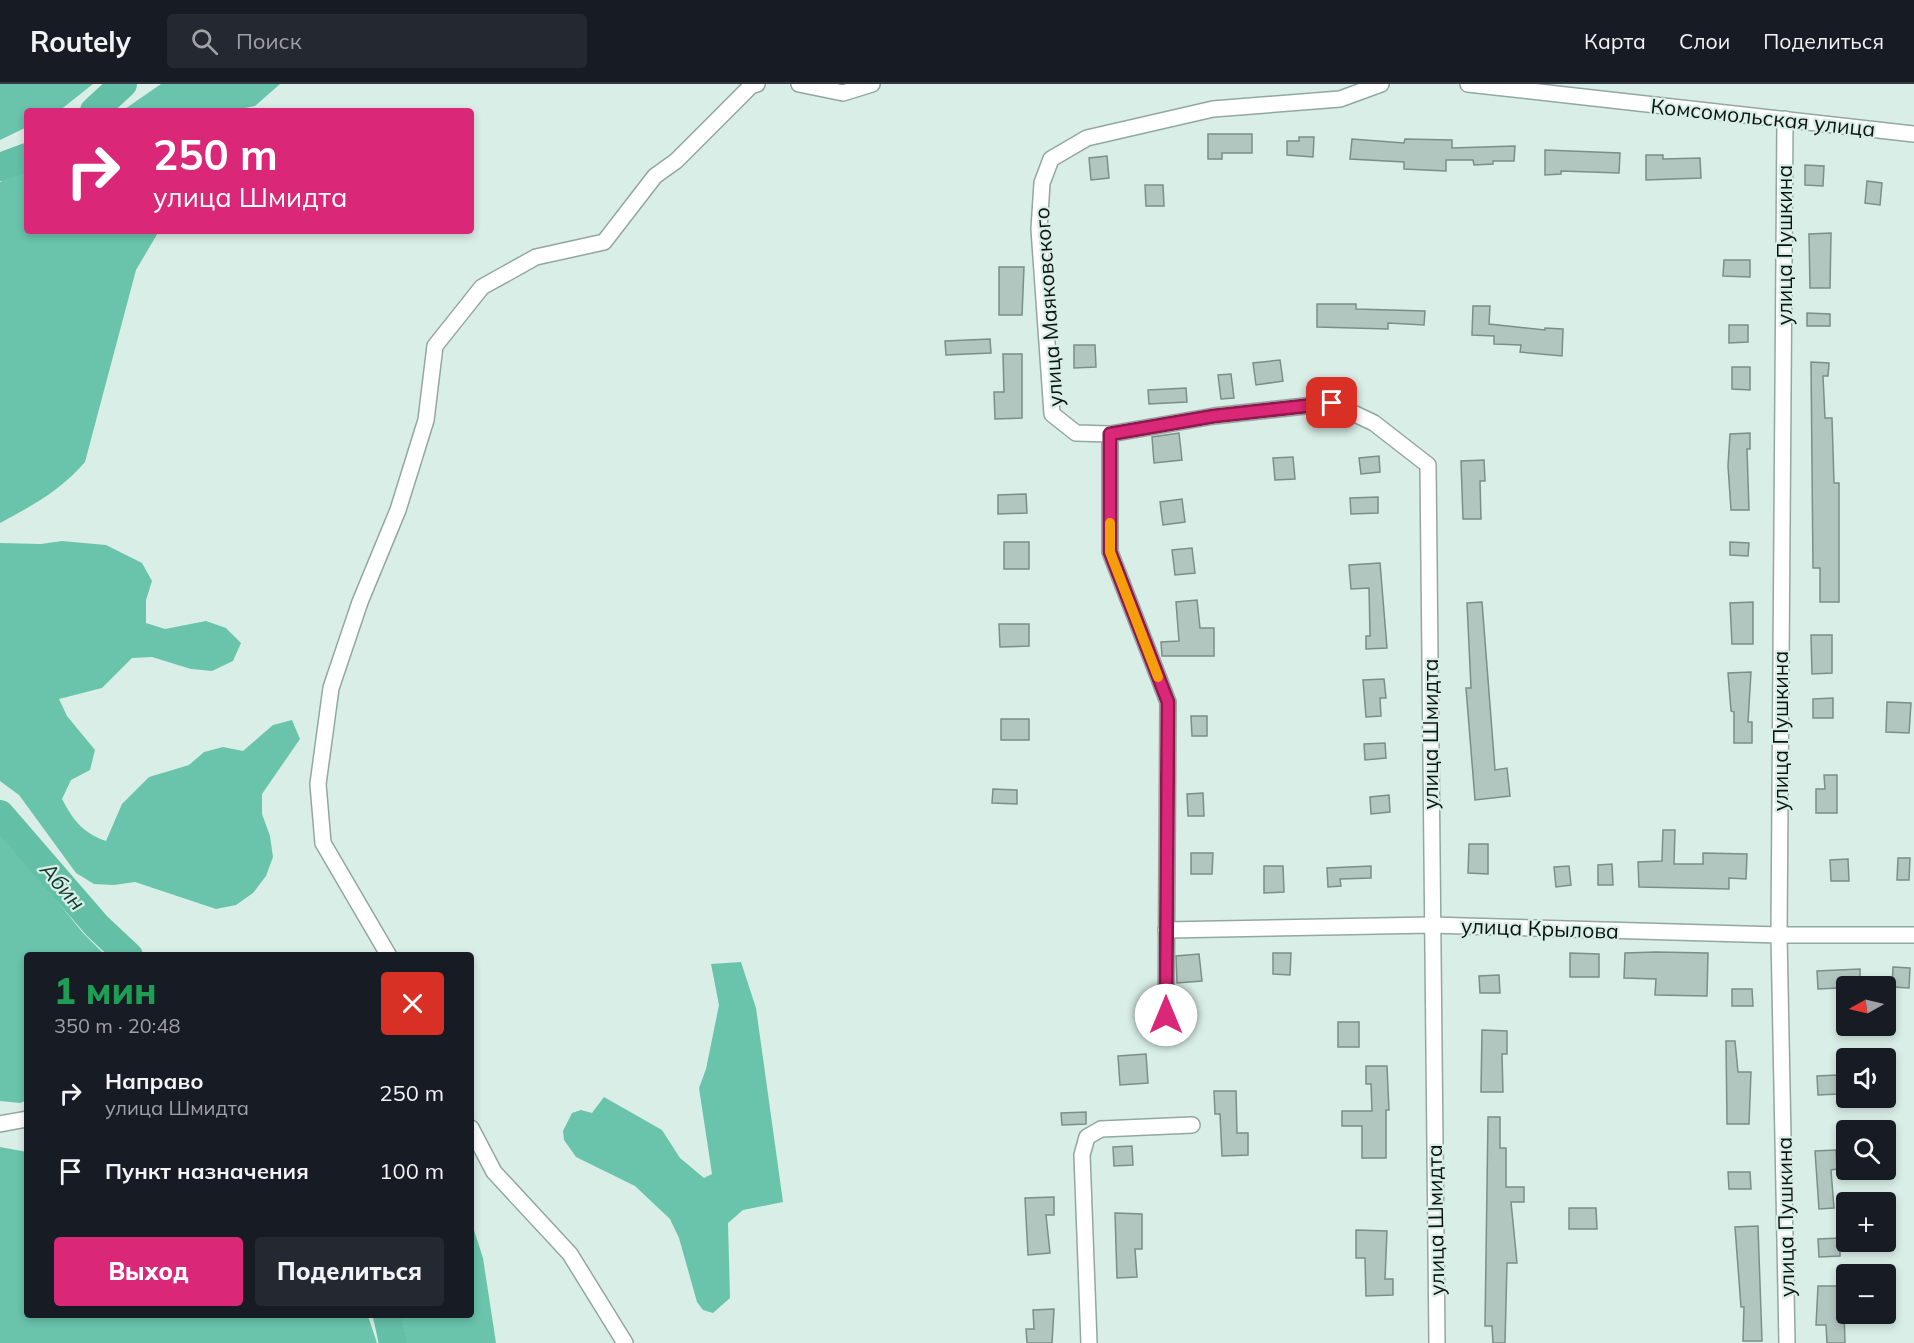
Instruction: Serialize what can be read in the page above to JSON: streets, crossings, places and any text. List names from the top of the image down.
{
  "streets": {
    "street": [
      "Комсомольская улица",
      "улица Пушкина",
      "улица Маяковского",
      "улица Шмидта",
      "улица Крылова"
    ]
  },
  "crossings": [
    ["Комсомольская улица", "улица Пушкина"],
    ["улица Пушкина", "улица Крылова"],
    ["улица Маяковского", "улица Шмидта"],
    ["улица Шмидта", "улица Крылова"]
  ],
  "water": ["Абин"],
  "north": "left",
  "page": {
    "header": "Routely",
    "search": "Поиск",
    "nav": ["Карта", "Слои", "Поделиться"],
    "turn": ["250 m", "улица Шмидта"],
    "heading": ["1 мин", "350 m · 20:48"],
    "map_buttons": ["+", "−"],
    "list": [
      {
        "name": "Направо",
        "note": "улица Шмидта",
        "value": "250 m"
      },
      {
        "name": "Пункт назначения",
        "value": "100 m"
      }
    ],
    "buttons": ["Выход", "Поделиться"]
  }
}
